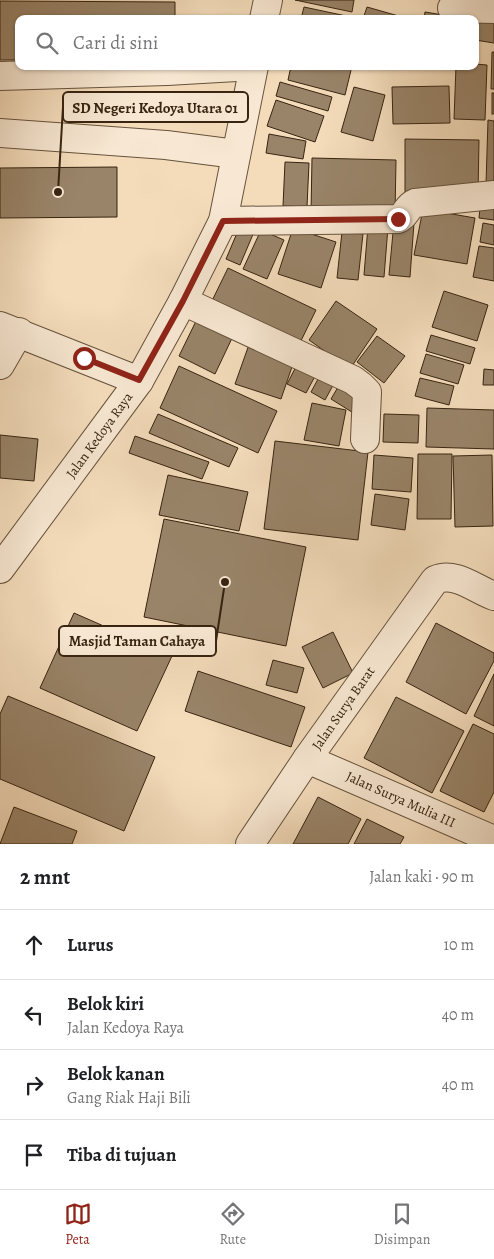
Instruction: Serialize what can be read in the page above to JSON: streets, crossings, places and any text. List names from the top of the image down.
{
  "streets": {
    "street": ["Jalan Kedoya Raya", "Jalan Surya Barat", "Jalan Surya Mulia III"]
  },
  "crossings": [
    ["Jalan Surya Barat", "Jalan Surya Mulia III"]
  ],
  "places": ["SD Negeri Kedoya Utara 01", "Masjid Taman Cahaya"],
  "page": {
    "search": "Cari di sini",
    "heading": ["2 mnt", "Jalan kaki · 90 m"],
    "list": [
      ["Lurus", "10 m"],
      ["Belok kiri", "Jalan Kedoya Raya", "40 m"],
      ["Belok kanan", "Gang Riak Haji Bili", "40 m"],
      "Tiba di tujuan"
    ],
    "nav": ["Peta", "Rute", "Disimpan"]
  }
}
